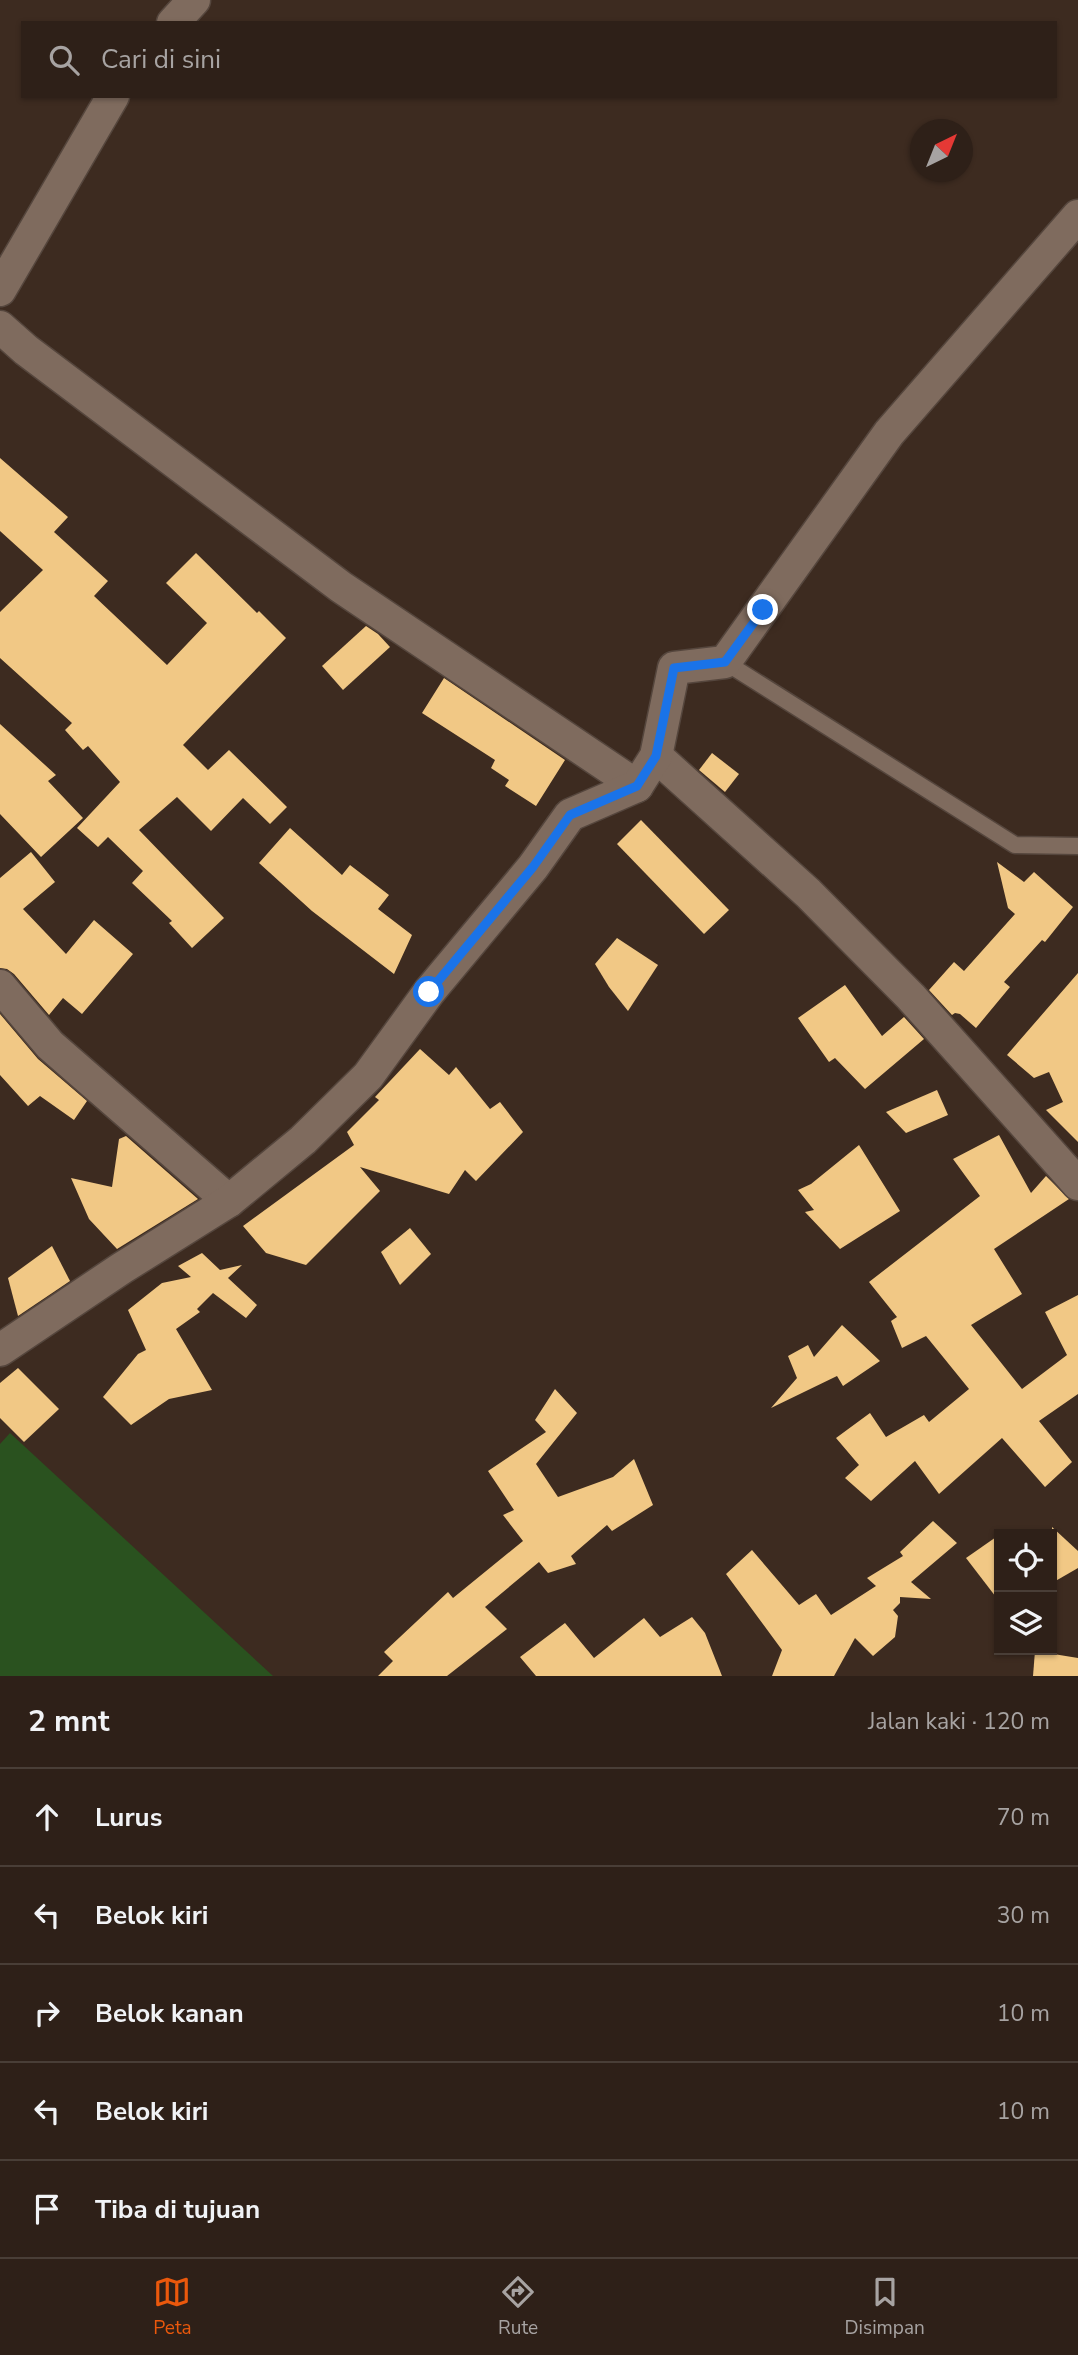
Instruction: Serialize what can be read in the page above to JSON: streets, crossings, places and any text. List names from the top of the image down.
{
  "north": "top right",
  "page": {
    "search": "Cari di sini",
    "heading": ["2 mnt", "Jalan kaki · 120 m"],
    "list": [
      ["Lurus", "70 m"],
      ["Belok kiri", "30 m"],
      ["Belok kanan", "10 m"],
      ["Belok kiri", "10 m"],
      "Tiba di tujuan"
    ],
    "nav": ["Peta", "Rute", "Disimpan"]
  }
}
